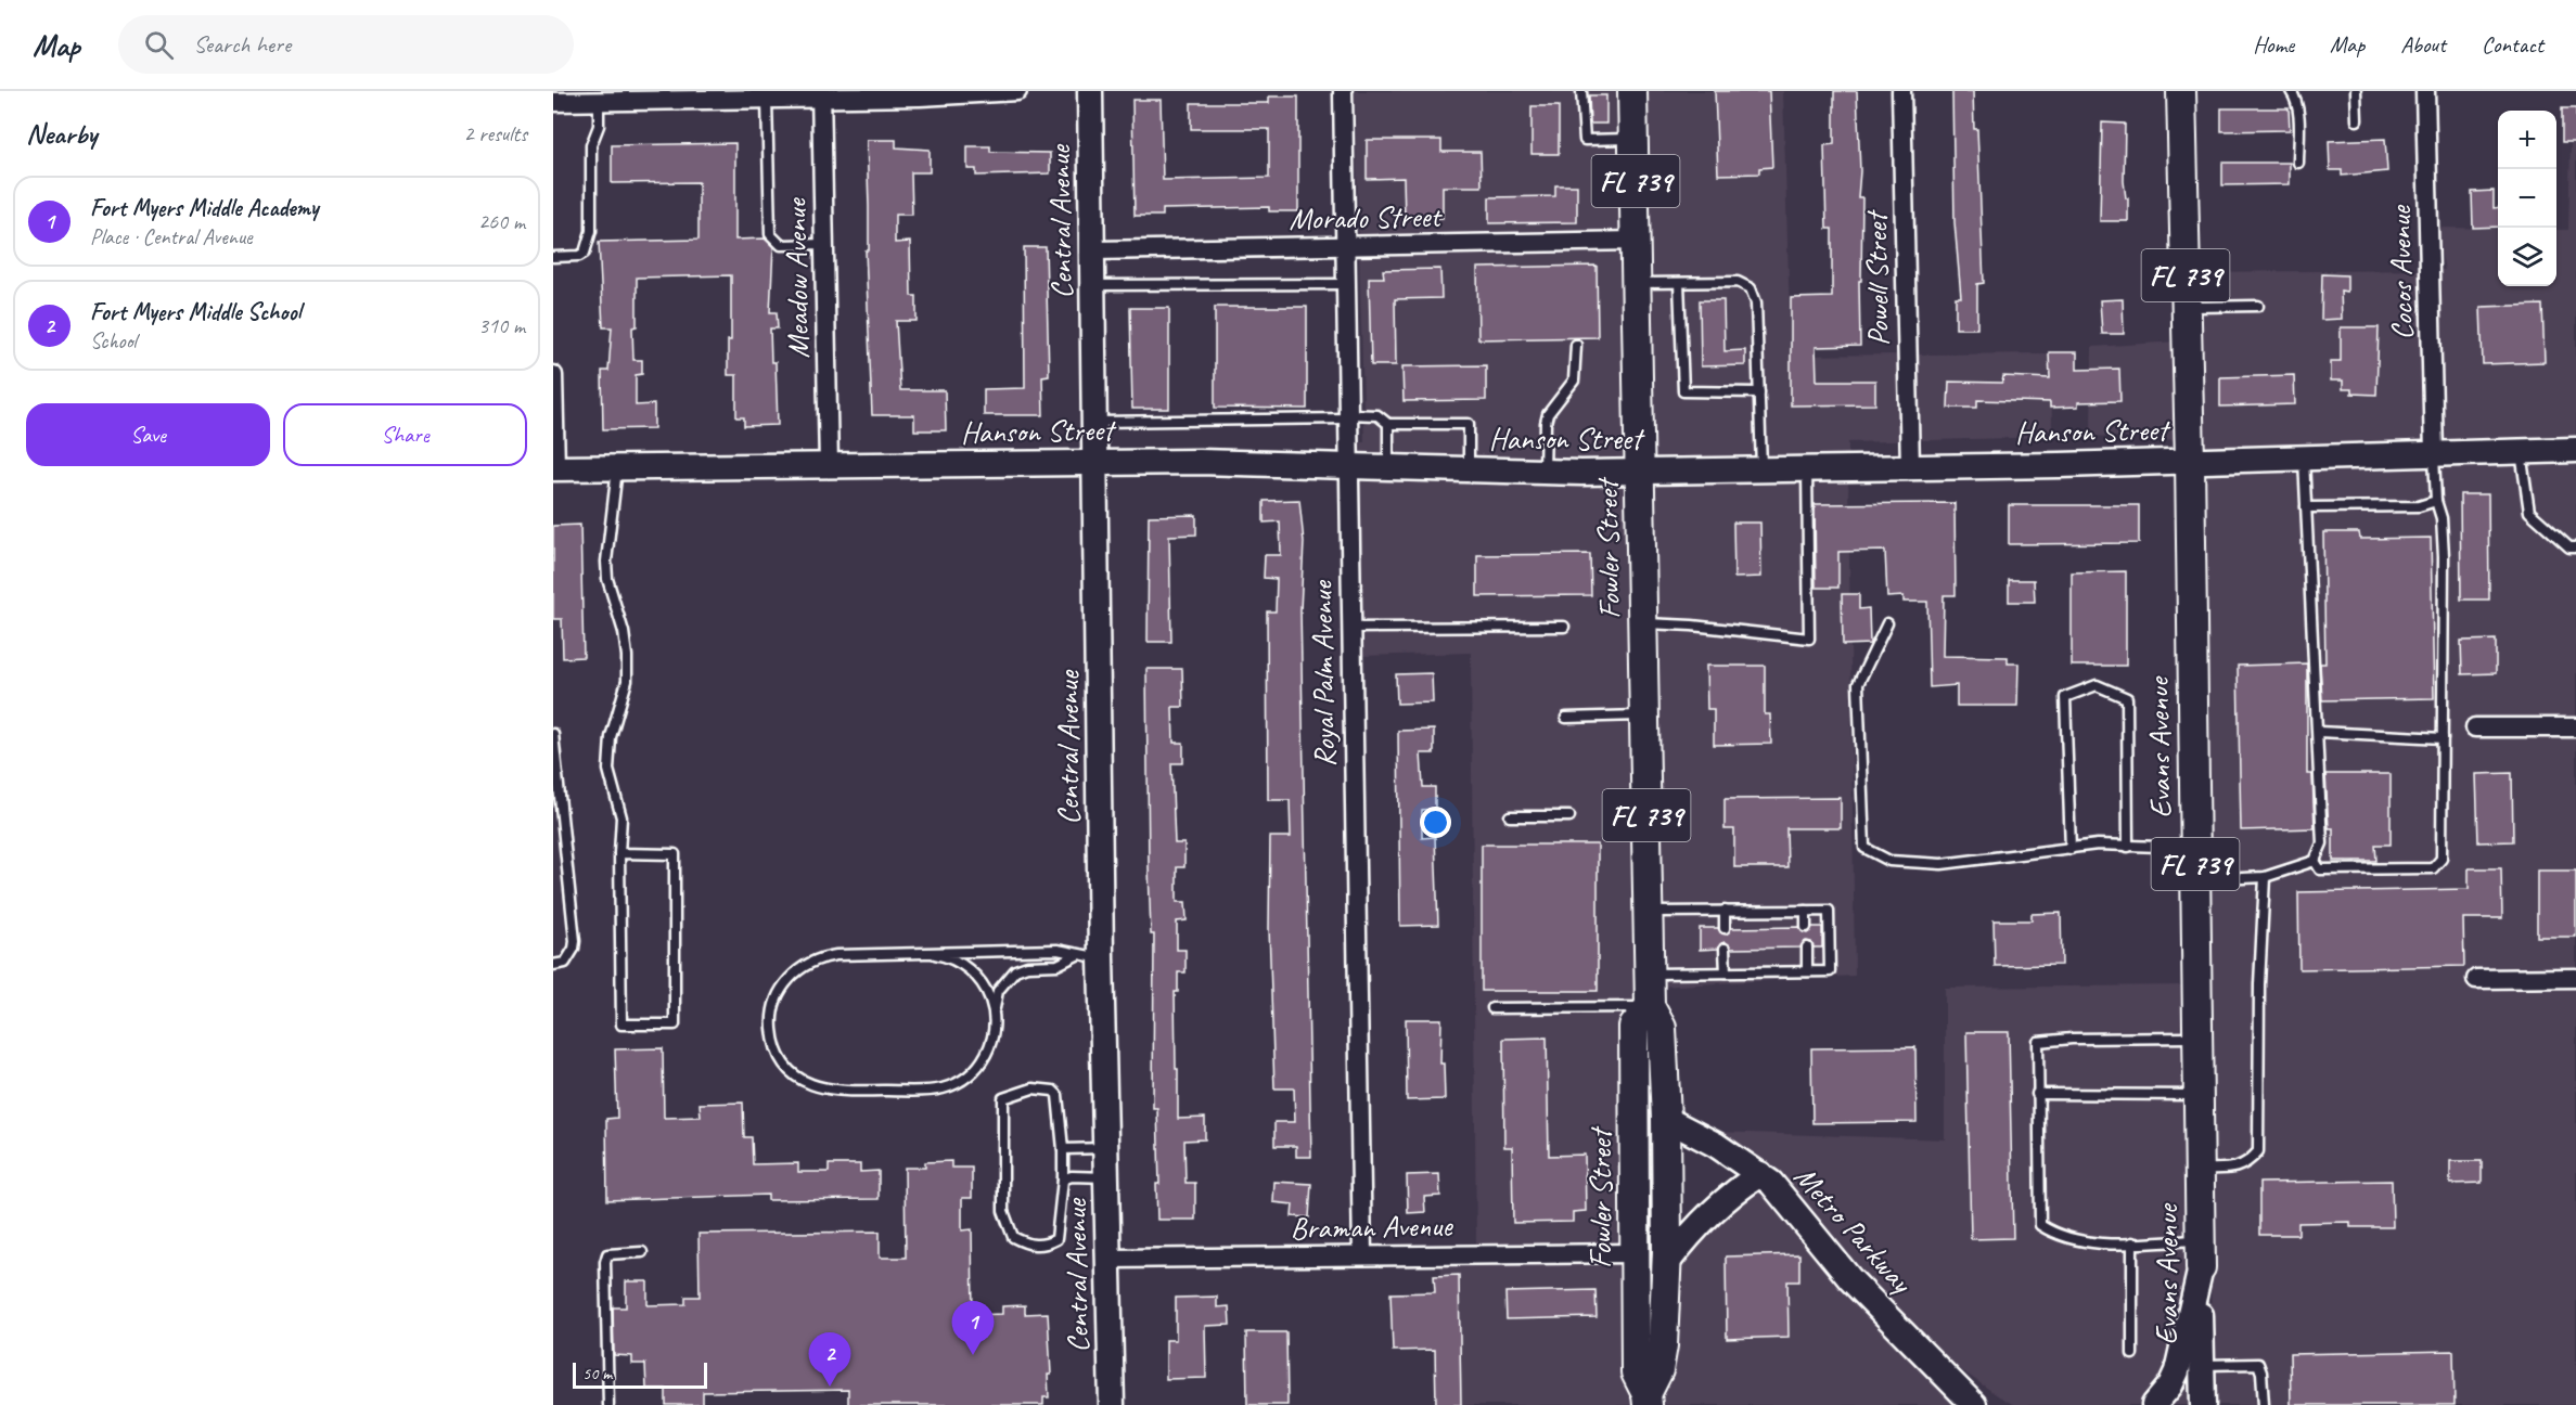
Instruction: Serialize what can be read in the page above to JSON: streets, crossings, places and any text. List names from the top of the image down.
{
  "streets": {
    "main road": ["FL 739", "Fowler Street", "Evans Avenue"],
    "street": [
      "Morado Street",
      "Central Avenue",
      "Cocos Avenue",
      "Meadow Avenue",
      "Powell Street",
      "Hanson Street",
      "Royal Palm Avenue",
      "Braman Avenue",
      "Metro Parkway"
    ]
  },
  "crossings": [
    ["Morado Street", "Central Avenue"],
    ["Morado Street", "Fowler Street"],
    ["Morado Street", "Royal Palm Avenue"],
    ["Central Avenue", "Hanson Street"],
    ["Central Avenue", "Braman Avenue"],
    ["Cocos Avenue", "Hanson Street"],
    ["Meadow Avenue", "Hanson Street"],
    ["Powell Street", "Hanson Street"],
    ["Hanson Street", "Fowler Street"],
    ["Hanson Street", "Royal Palm Avenue"],
    ["Hanson Street", "Evans Avenue"],
    ["Fowler Street", "Braman Avenue"],
    ["Fowler Street", "Metro Parkway"],
    ["Royal Palm Avenue", "Braman Avenue"]
  ],
  "scale_bar": "50 m",
  "page": {
    "header": "Map",
    "search": "Search here",
    "nav": [
      "Home",
      "Map",
      "About",
      "Contact"
    ],
    "heading": ["Nearby", "2 results"],
    "map_buttons": ["+", "−"],
    "list": [
      {
        "mark": "1",
        "name": "Fort Myers Middle Academy",
        "note": "Place · Central Avenue",
        "value": "260 m"
      },
      {
        "mark": "2",
        "name": "Fort Myers Middle School",
        "note": "School",
        "value": "310 m"
      }
    ],
    "buttons": ["Save", "Share"],
    "pins": ["1", "2"],
    "scale": "50 m"
  }
}
